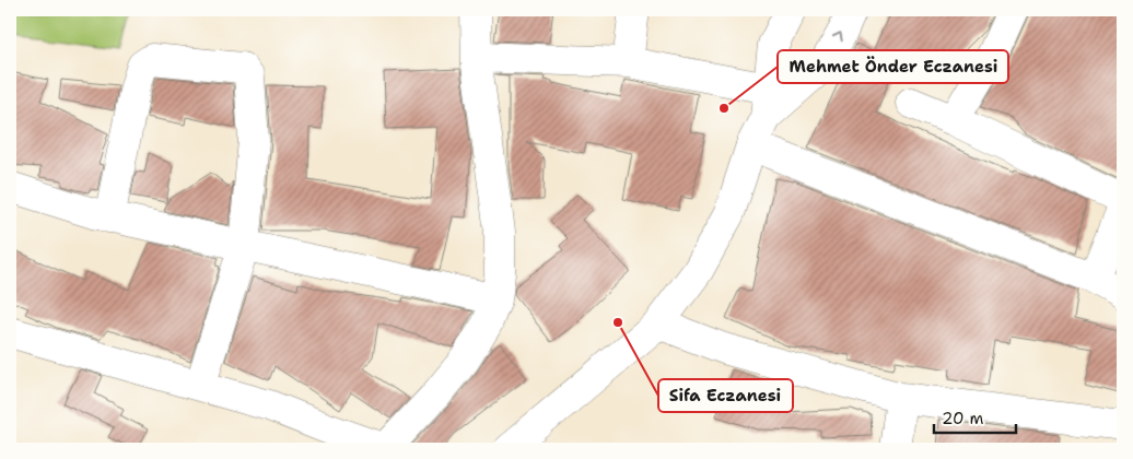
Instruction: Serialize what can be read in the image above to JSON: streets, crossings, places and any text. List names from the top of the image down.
{
  "places": ["Mehmet Önder Eczanesi", "Sifa Eczanesi"],
  "scale_bar": "20 m"
}
